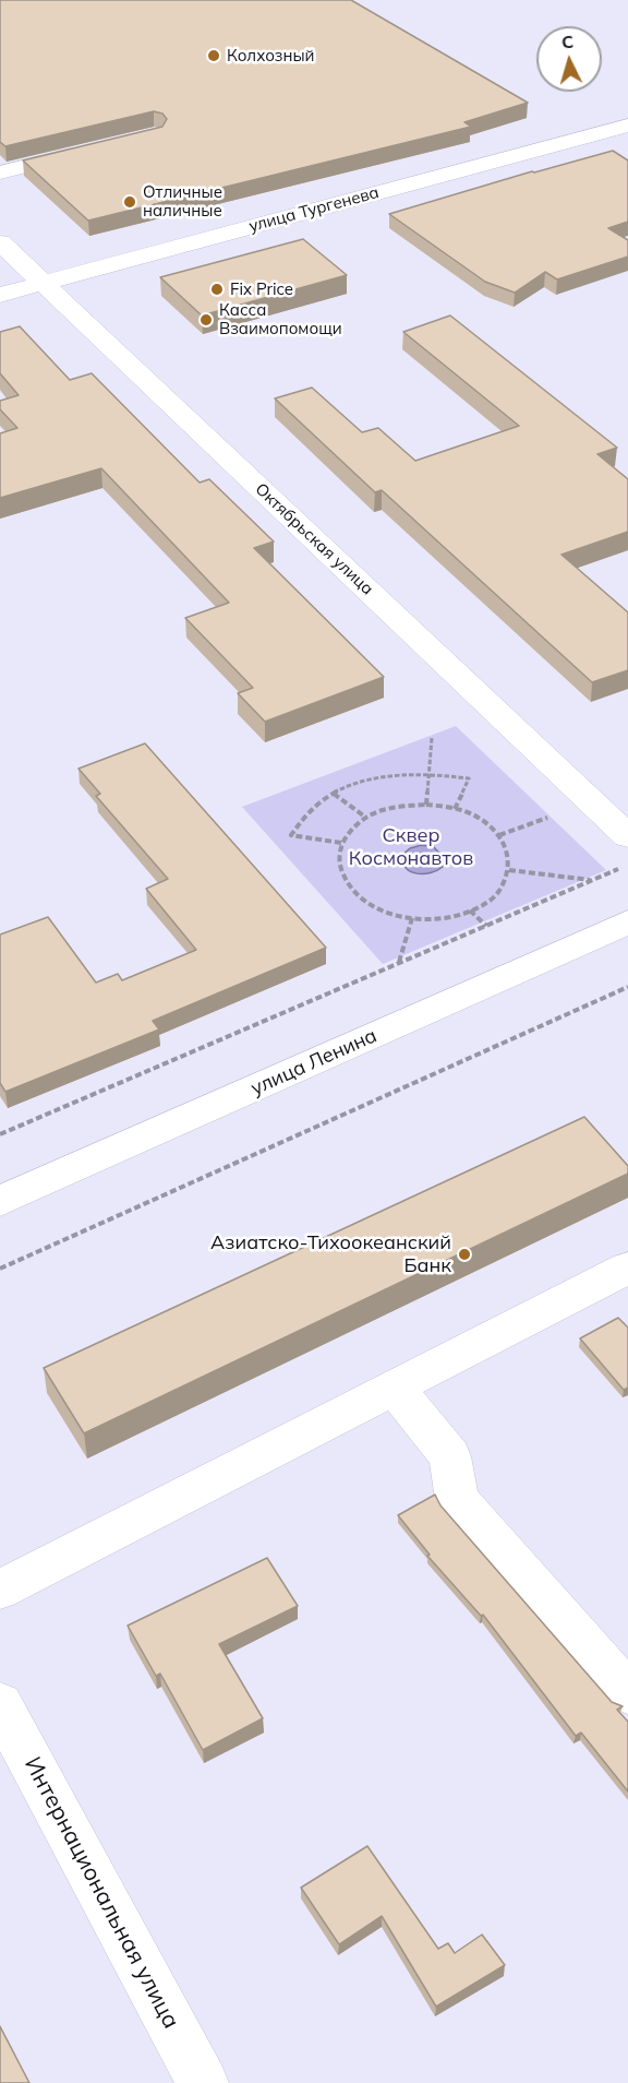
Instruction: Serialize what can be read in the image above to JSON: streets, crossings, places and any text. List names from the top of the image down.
{
  "streets": {
    "street": [
      "улица Тургенева",
      "Октябрьская улица",
      "улица Ленина",
      "Интернациональная улица"
    ]
  },
  "crossings": [
    ["улица Тургенева", "Октябрьская улица"]
  ],
  "parks": ["Сквер Космонавтов"],
  "places": [
    "Колхозный",
    "Отличные наличные",
    "Fix Price",
    "Касса Взаимопомощи",
    "Азиатско-Тихоокеанский Банк"
  ],
  "north": "top"
}
